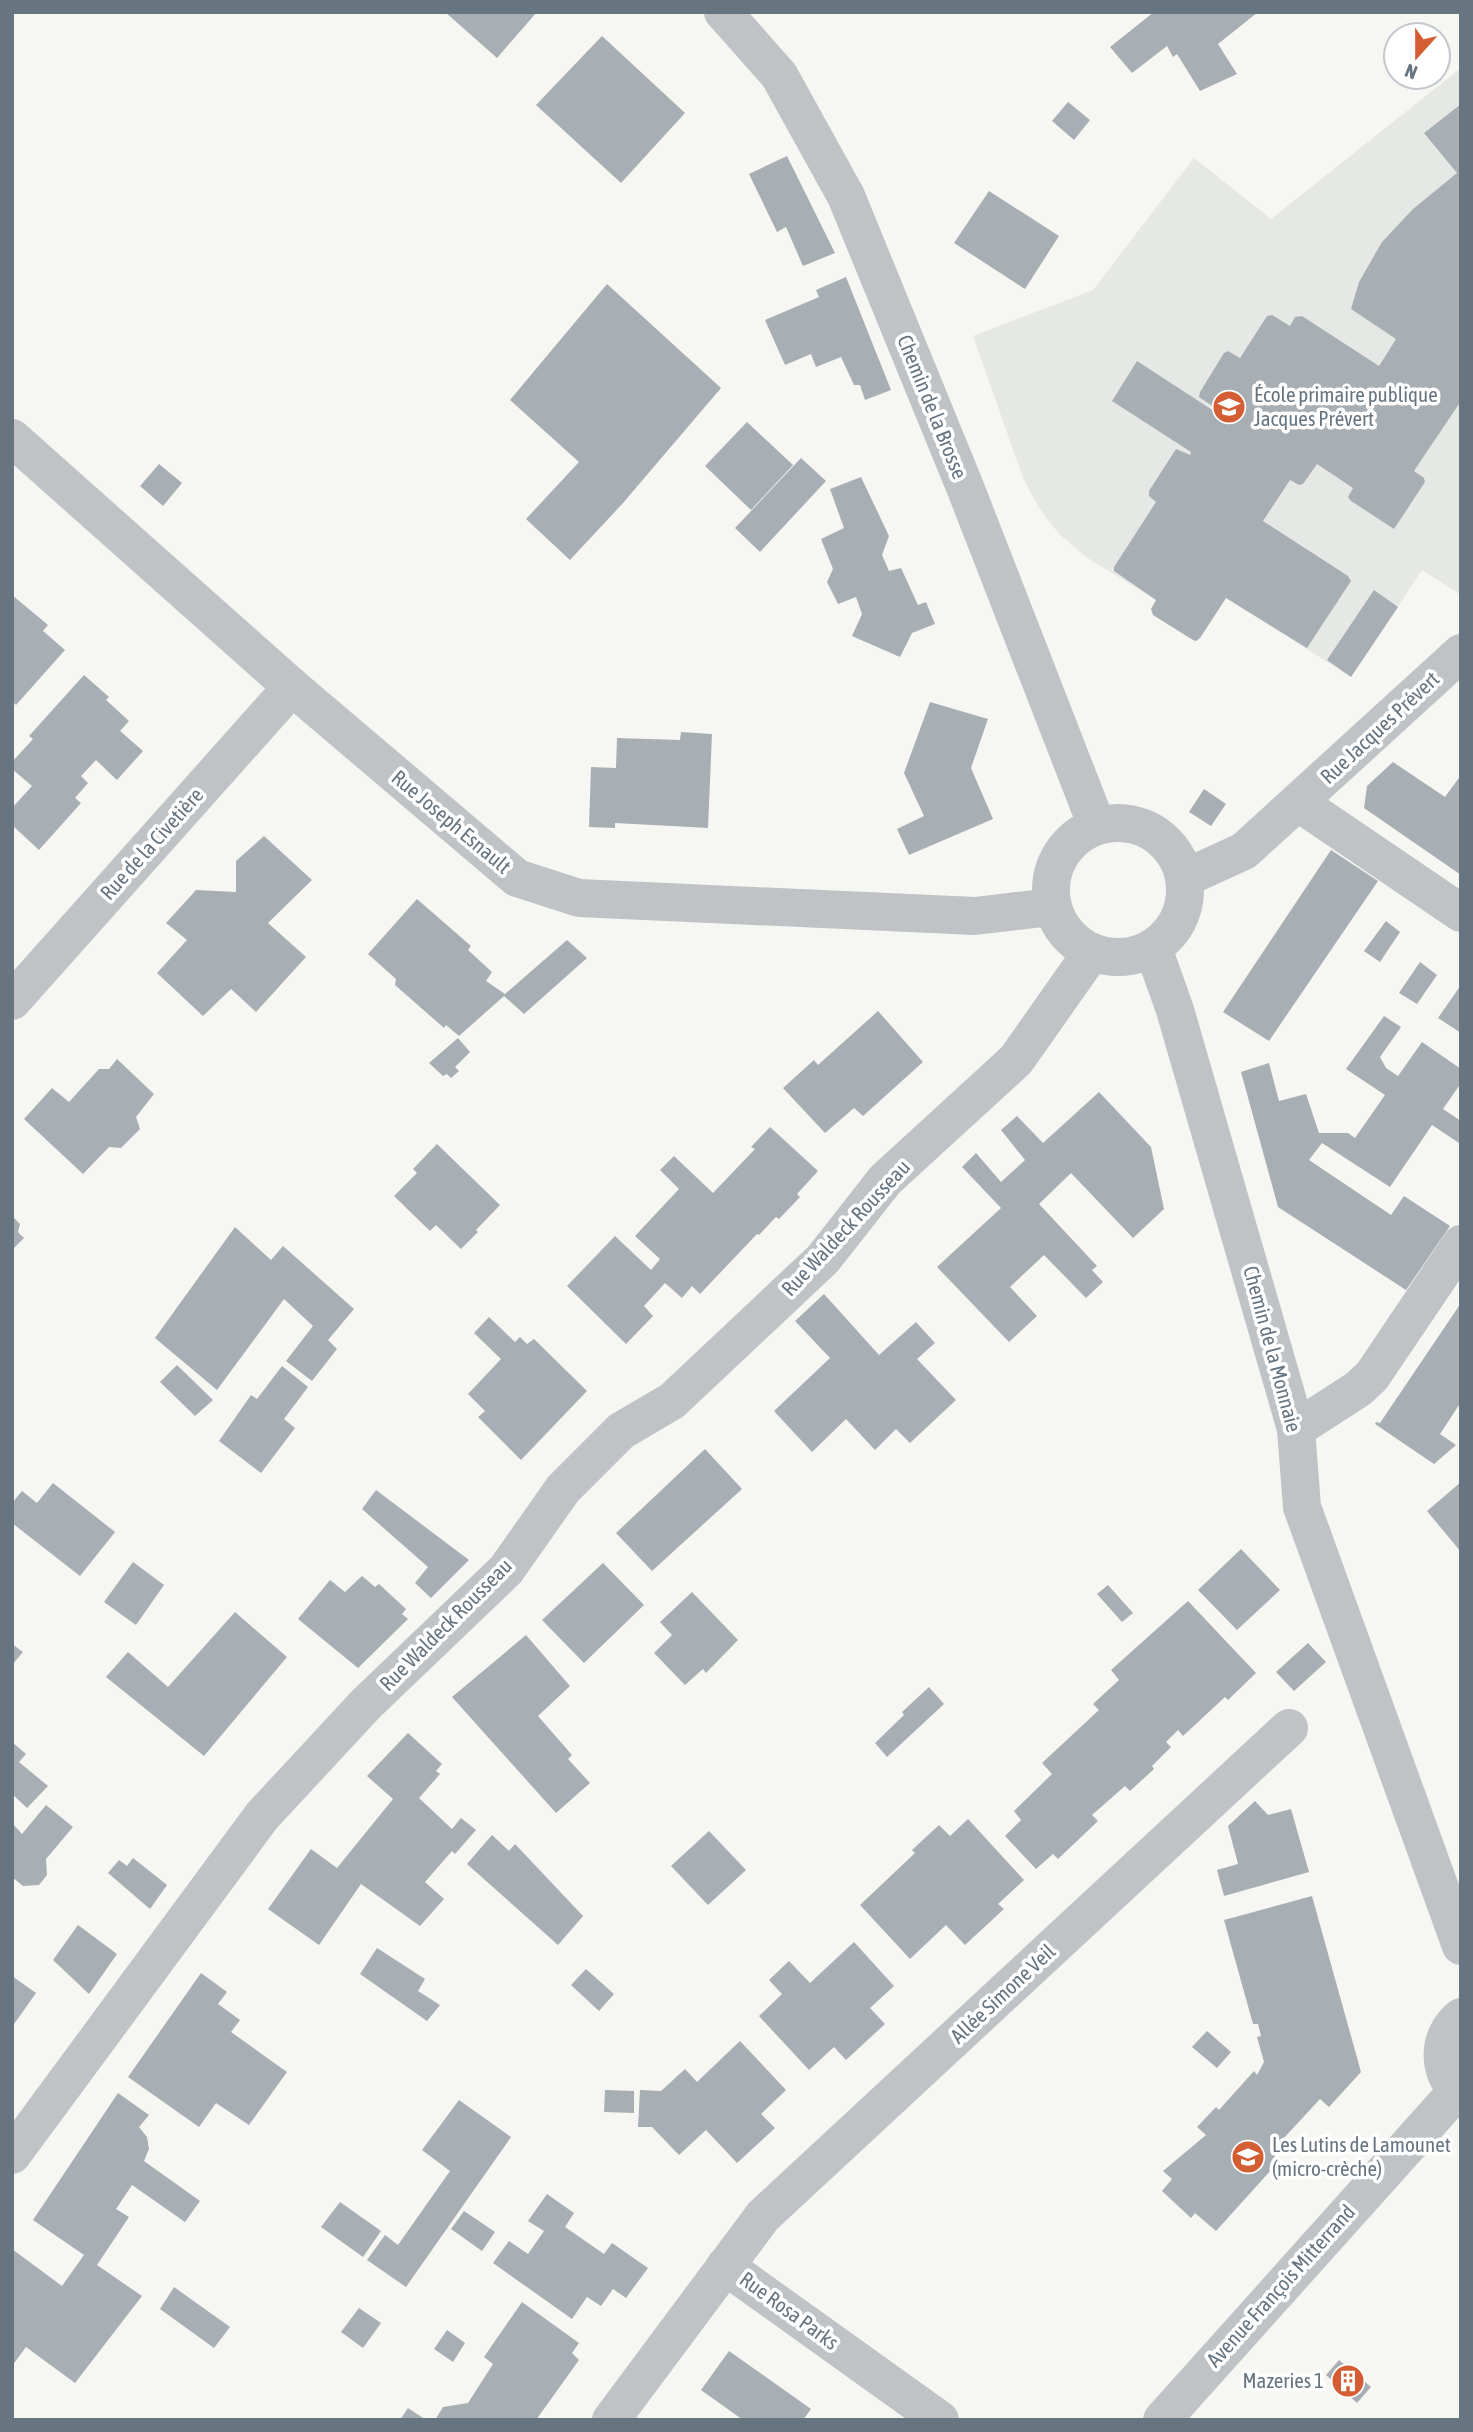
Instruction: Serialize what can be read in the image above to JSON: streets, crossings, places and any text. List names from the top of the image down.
{
  "streets": {
    "street": [
      "Chemin de la Brosse",
      "Rue Jacques Prévert",
      "Rue Joseph Esnault",
      "Rue de la Civetière",
      "Rue Waldeck Rousseau",
      "Chemin de la Monnaie",
      "Allée Simone Veil",
      "Avenue François Mitterrand",
      "Rue Rosa Parks"
    ]
  },
  "crossings": [
    ["Chemin de la Brosse", "Rue Jacques Prévert"],
    ["Chemin de la Brosse", "Rue Joseph Esnault"],
    ["Chemin de la Brosse", "Rue Waldeck Rousseau"],
    ["Chemin de la Brosse", "Chemin de la Monnaie"],
    ["Rue Jacques Prévert", "Rue Joseph Esnault"],
    ["Rue Jacques Prévert", "Rue Waldeck Rousseau"],
    ["Rue Jacques Prévert", "Chemin de la Monnaie"],
    ["Rue Joseph Esnault", "Rue de la Civetière"],
    ["Rue Joseph Esnault", "Rue Waldeck Rousseau"],
    ["Rue Joseph Esnault", "Chemin de la Monnaie"],
    ["Rue Waldeck Rousseau", "Chemin de la Monnaie"],
    ["Allée Simone Veil", "Rue Rosa Parks"]
  ],
  "places": {
    "school or university": ["École primaire publique Jacques Prévert", "Les Lutins de Lamounet (micro-crèche)"],
    "building": ["Mazeries 1"]
  },
  "north": "bottom"
}
